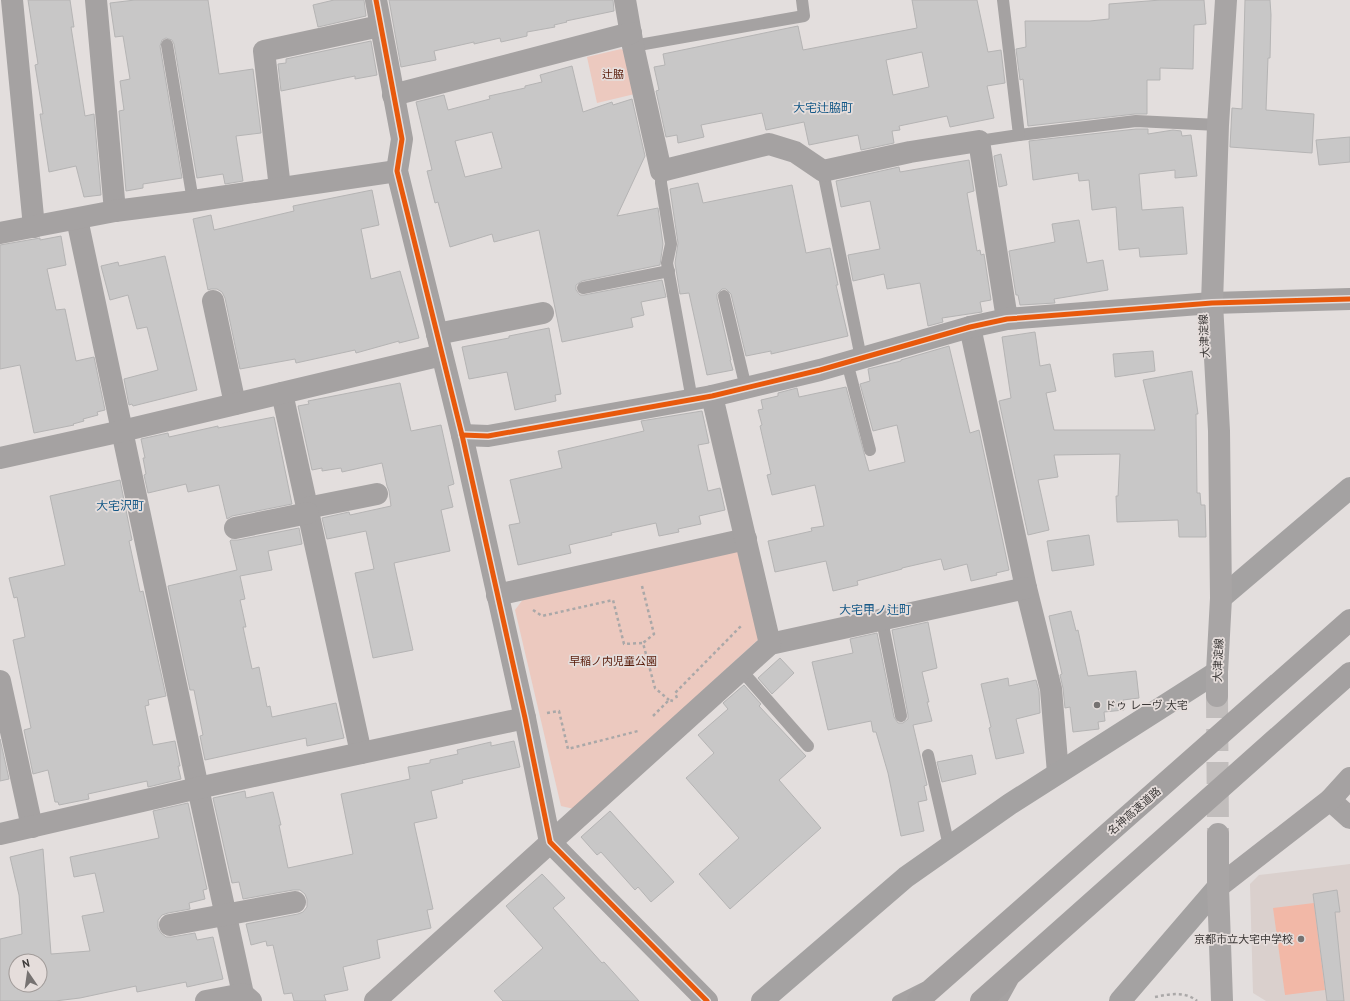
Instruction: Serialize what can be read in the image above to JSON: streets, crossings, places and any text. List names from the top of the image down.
{
  "streets": {
    "highway": ["名神高速道路"],
    "main road": ["大津淀線"]
  },
  "districts": ["大宅辻脇町", "大宅沢町", "大宅甲ノ辻町"],
  "parks": ["辻脇", "早稲ノ内児童公園"],
  "places": ["ドゥ レーヴ 大宅", "京都市立大宅中学校"],
  "north": "top"
}
